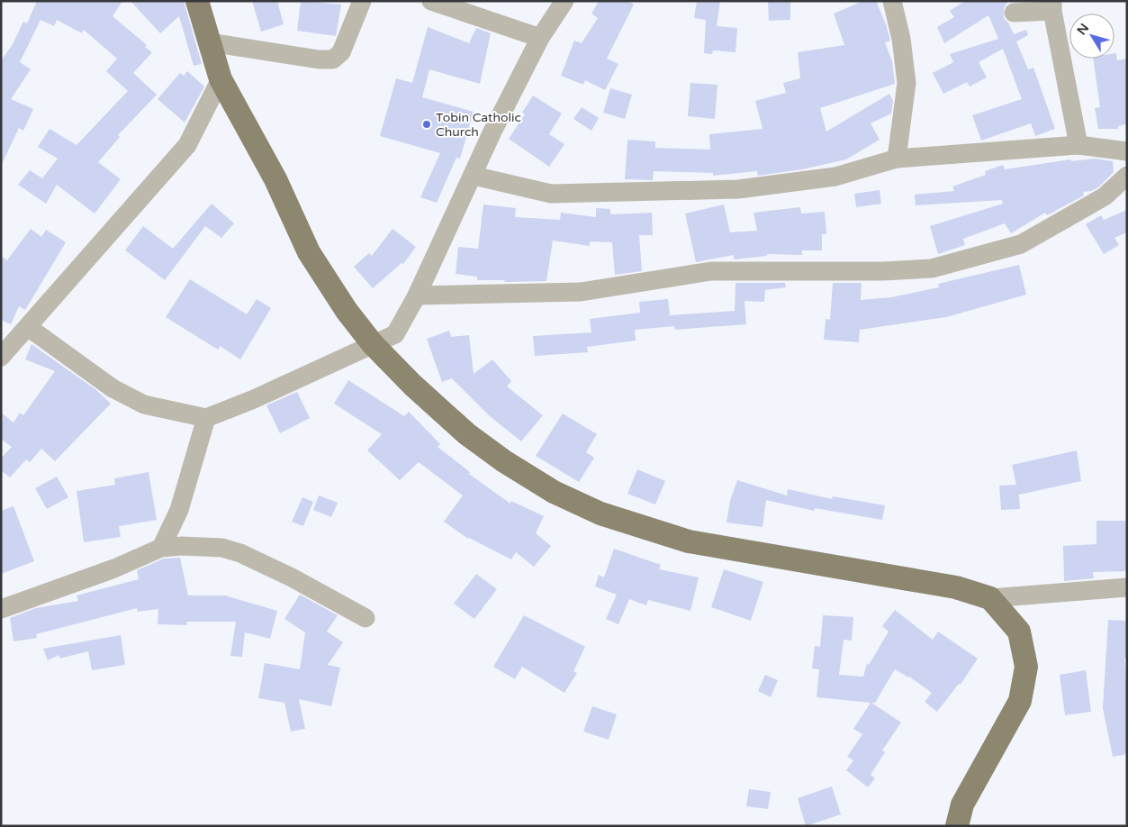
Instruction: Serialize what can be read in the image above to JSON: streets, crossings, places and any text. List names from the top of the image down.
{
  "places": ["Tobin Catholic Church"],
  "north": "top left"
}
